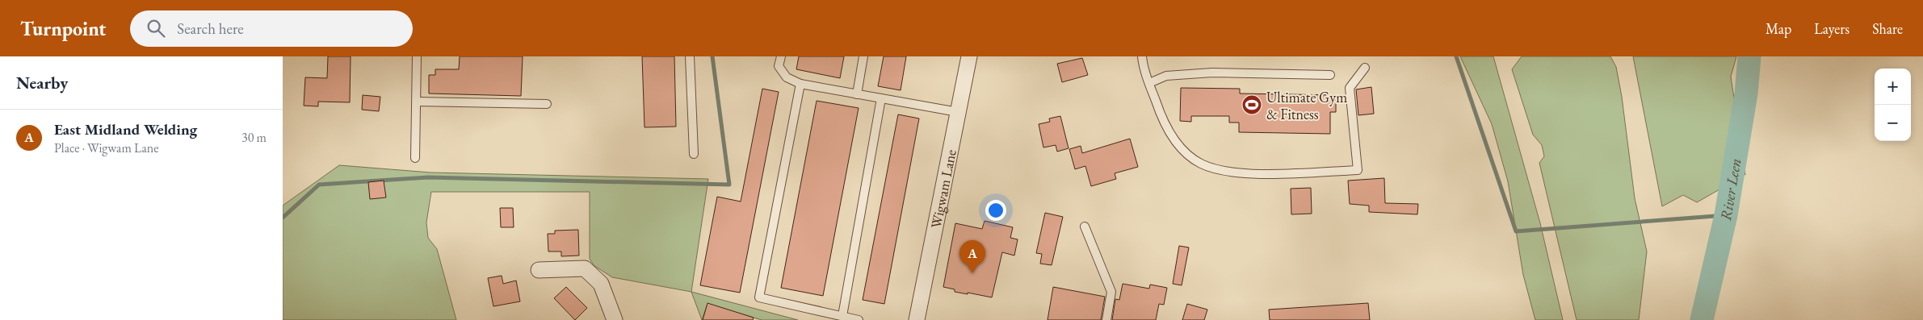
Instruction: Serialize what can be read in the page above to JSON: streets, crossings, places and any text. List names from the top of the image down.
{
  "streets": {
    "street": ["Wigwam Lane"]
  },
  "water": ["River Leen"],
  "places": {
    "sports": ["Ultimate Gym & Fitness"]
  },
  "page": {
    "header": "Turnpoint",
    "search": "Search here",
    "nav": ["Map", "Layers", "Share"],
    "heading": "Nearby",
    "map_buttons": ["+", "−"],
    "list": [
      {
        "mark": "A",
        "name": "East Midland Welding",
        "note": "Place · Wigwam Lane",
        "value": "30 m"
      }
    ],
    "pins": "A"
  }
}
